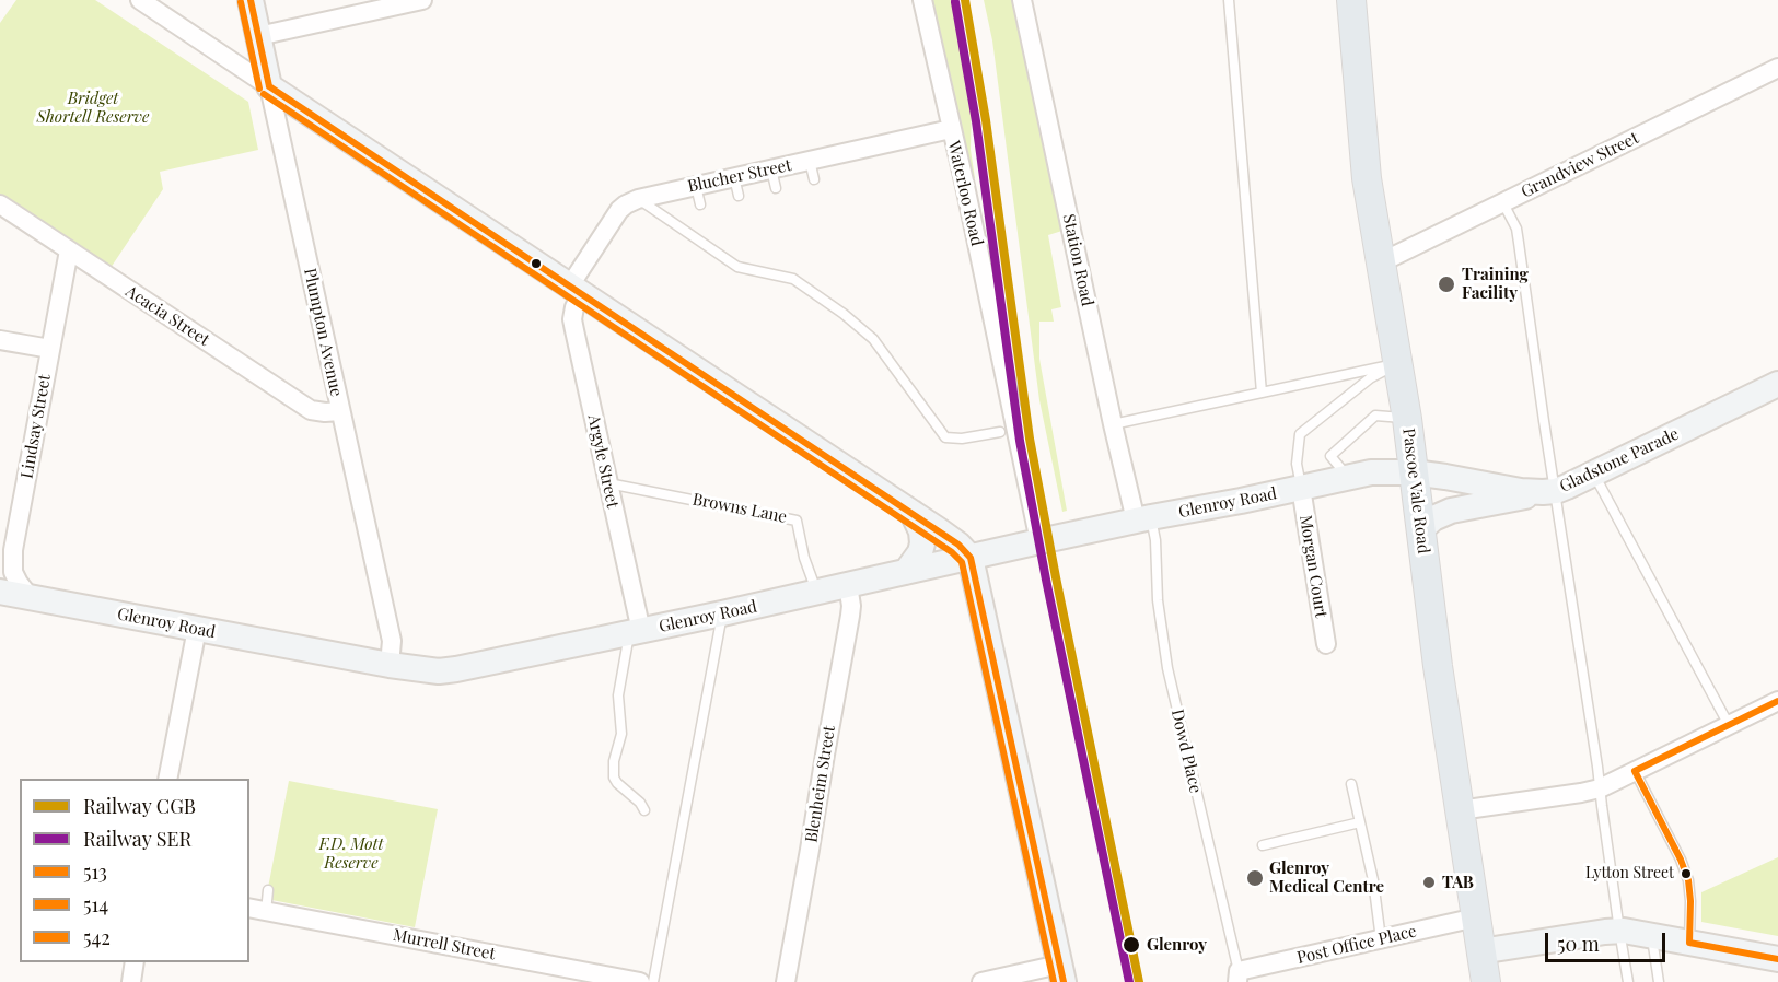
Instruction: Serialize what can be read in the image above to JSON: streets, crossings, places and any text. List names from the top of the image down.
{
  "streets": {
    "main road": ["Pascoe Vale Road"],
    "street": [
      "Grandview Street",
      "Blucher Street",
      "Waterloo Road",
      "Station Road",
      "Acacia Street",
      "Plumpton Avenue",
      "Lindsay Street",
      "Gladstone Parade",
      "Argyle Street",
      "Glenroy Road",
      "Morgan Court",
      "Blenheim Street",
      "Murrell Street",
      "Post Office Place"
    ],
    "lane": ["Browns Lane", "Dowd Place"]
  },
  "crossings": [
    ["Grandview Street", "Pascoe Vale Road"],
    ["Blucher Street", "Waterloo Road"],
    ["Blucher Street", "Argyle Street"],
    ["Waterloo Road", "Glenroy Road"],
    ["Station Road", "Glenroy Road"],
    ["Station Road", "Dowd Place"],
    ["Acacia Street", "Plumpton Avenue"],
    ["Acacia Street", "Lindsay Street"],
    ["Plumpton Avenue", "Glenroy Road"],
    ["Lindsay Street", "Glenroy Road"],
    ["Gladstone Parade", "Pascoe Vale Road"],
    ["Gladstone Parade", "Glenroy Road"],
    ["Argyle Street", "Glenroy Road"],
    ["Argyle Street", "Browns Lane"],
    ["Pascoe Vale Road", "Glenroy Road"],
    ["Pascoe Vale Road", "Post Office Place"],
    ["Glenroy Road", "Browns Lane"],
    ["Glenroy Road", "Morgan Court"],
    ["Glenroy Road", "Dowd Place"],
    ["Glenroy Road", "Blenheim Street"],
    ["Dowd Place", "Post Office Place"]
  ],
  "parks": ["Bridget Shortell Reserve", "F.D. Mott Reserve"],
  "places": [
    "Training Facility",
    "Lytton Street",
    "Glenroy Medical Centre",
    "TAB",
    "Glenroy"
  ],
  "lines": [
    "rail line CGB",
    "transit line 513",
    "rail line SER",
    "transit line 514",
    "transit line 542"
  ],
  "legend": [
    "Railway CGB",
    "Railway SER",
    "513",
    "514",
    "542"
  ],
  "scale_bar": "50 m"
}
